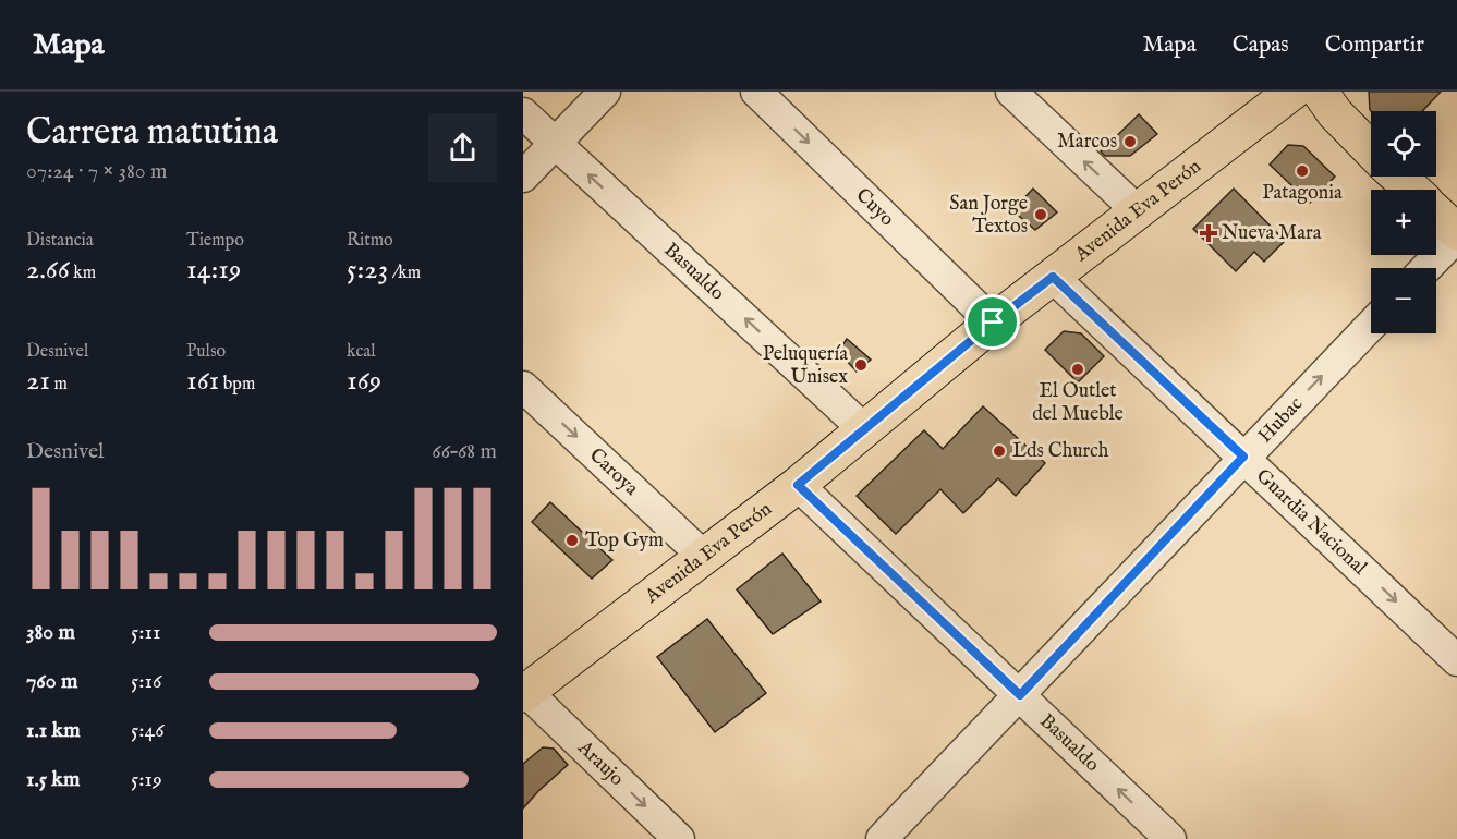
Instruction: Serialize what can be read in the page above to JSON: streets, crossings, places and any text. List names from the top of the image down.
{
  "streets": {
    "main road": ["Avenida Eva Perón"],
    "street": [
      "Cuyo",
      "Basualdo",
      "Hubac",
      "Caroya",
      "Guardia Nacional",
      "Araujo"
    ]
  },
  "crossings": [
    ["Cuyo", "Avenida Eva Perón"],
    ["Avenida Eva Perón", "Basualdo"],
    ["Avenida Eva Perón", "Caroya"],
    ["Avenida Eva Perón", "Guardia Nacional"],
    ["Avenida Eva Perón", "Araujo"],
    ["Basualdo", "Hubac"],
    ["Hubac", "Guardia Nacional"]
  ],
  "one_way": [
    "Basualdo",
    "Caroya",
    "Guardia Nacional",
    "Araujo"
  ],
  "places": {
    "other": [
      "Marcos",
      "Patagonia",
      "San Jorge Textos",
      "Peluquería Unisex",
      "El Outlet del Mueble",
      "Lds Church",
      "Top Gym"
    ],
    "health": ["Nueva Mara"]
  },
  "page": {
    "header": "Mapa",
    "nav": ["Mapa", "Capas", "Compartir"],
    "heading": ["Carrera matutina", "07:24 · 7 × 380 m"],
    "map_buttons": ["+", "−"],
    "stats": [
      ["Distancia", "2.66 km"],
      ["Tiempo", "14:19"],
      ["Ritmo", "5:23 /km"],
      ["Desnivel", "21 m"],
      ["Pulso", "161 bpm"],
      ["kcal", "169"]
    ],
    "chart": ["Desnivel", "66–68 m"],
    "list": [
      {
        "name": "380 m",
        "note": "5:11"
      },
      {
        "name": "760 m",
        "note": "5:16"
      },
      {
        "name": "1.1 km",
        "note": "5:46"
      },
      {
        "name": "1.5 km",
        "note": "5:19"
      }
    ]
  }
}
